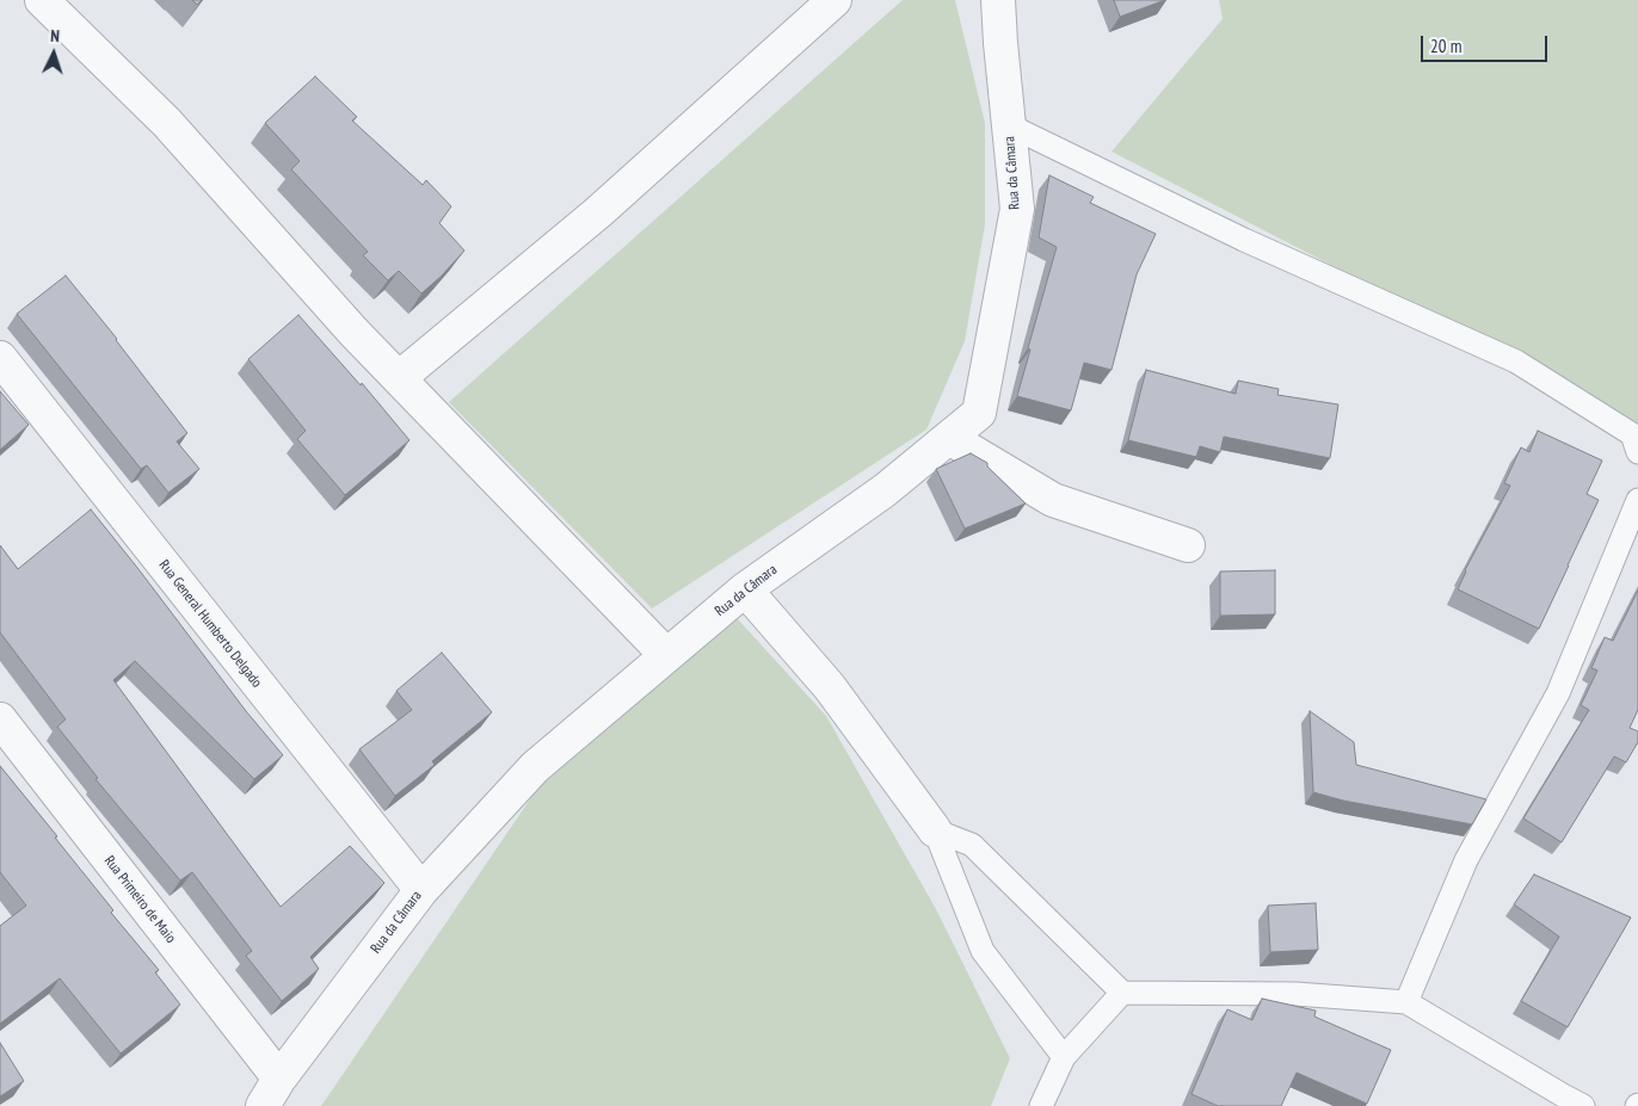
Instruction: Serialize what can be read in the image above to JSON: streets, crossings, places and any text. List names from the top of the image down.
{
  "streets": {
    "street": ["Rua da Câmara", "Rua General Humberto Delgado", "Rua Primeiro de Maio"]
  },
  "crossings": [
    ["Rua da Câmara", "Rua General Humberto Delgado"],
    ["Rua da Câmara", "Rua Primeiro de Maio"]
  ],
  "scale_bar": "20 m",
  "north": "top"
}
